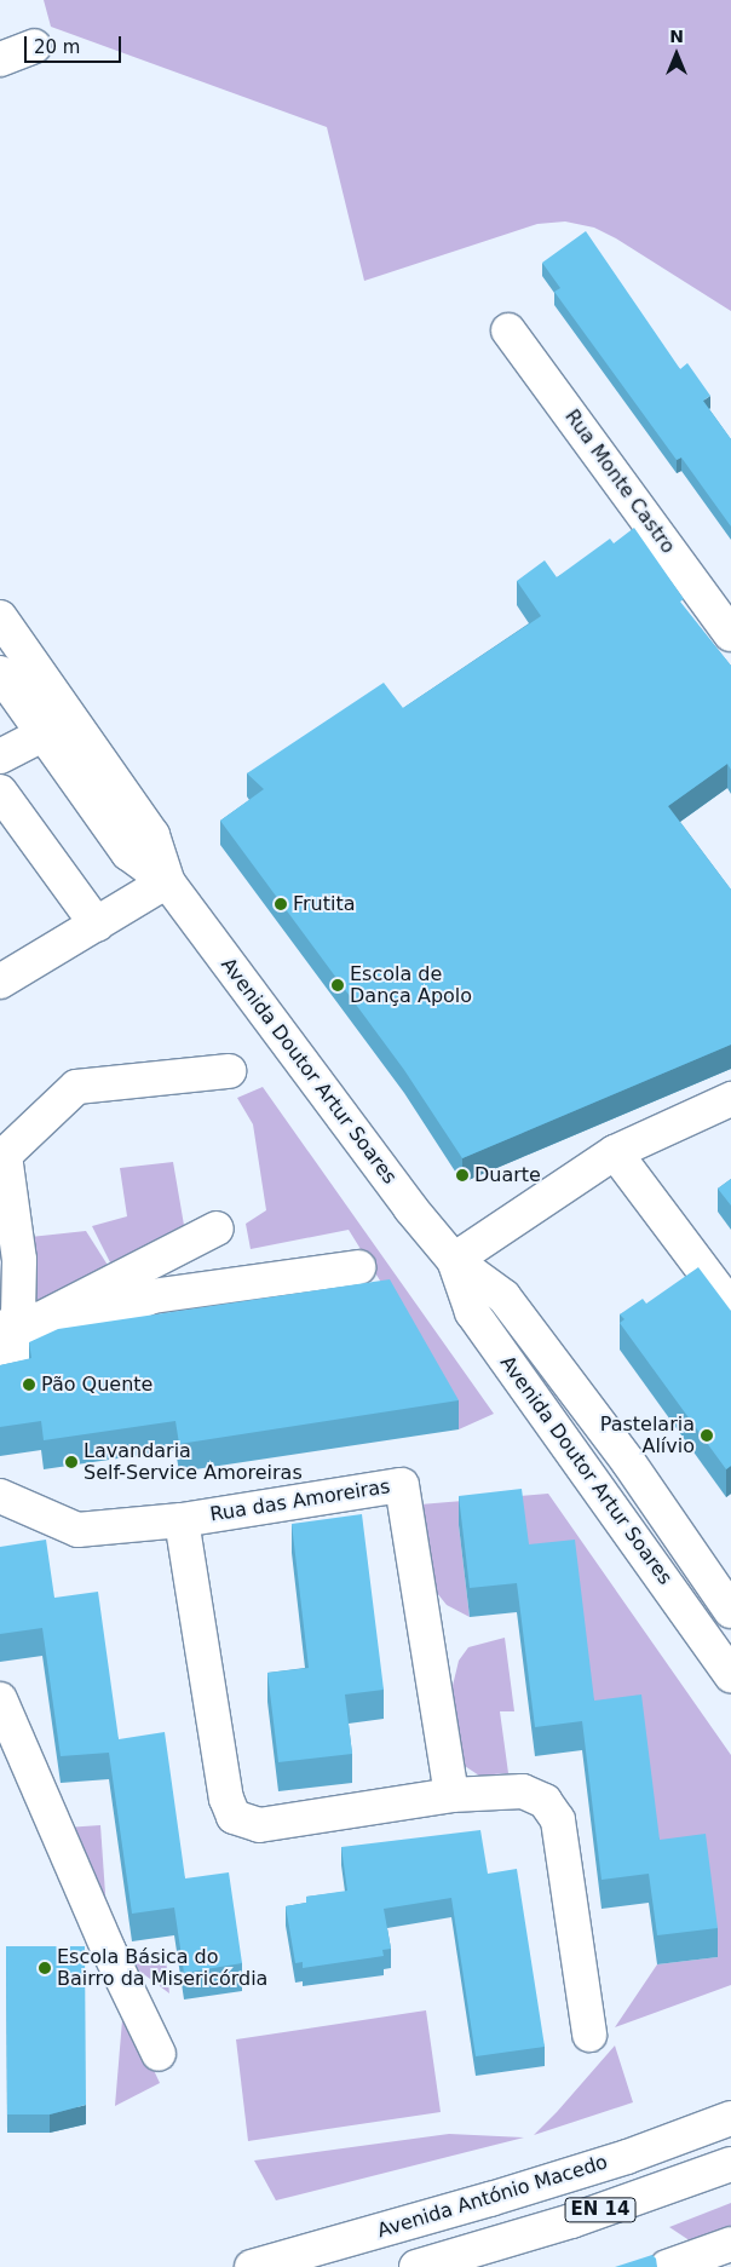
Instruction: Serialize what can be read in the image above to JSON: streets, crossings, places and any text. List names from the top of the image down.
{
  "streets": {
    "main road": [
      "Rua Monte Castro",
      "Avenida Doutor Artur Soares",
      "Rua das Amoreiras",
      "Avenida António Macedo",
      "EN 14"
    ]
  },
  "places": [
    "Frutita",
    "Escola de Dança Apolo",
    "Duarte",
    "Pão Quente",
    "Pastelaria Alívio",
    "Lavandaria Self-Service Amoreiras",
    "Escola Básica do Bairro da Misericórdia"
  ],
  "scale_bar": "20 m",
  "north": "top"
}
